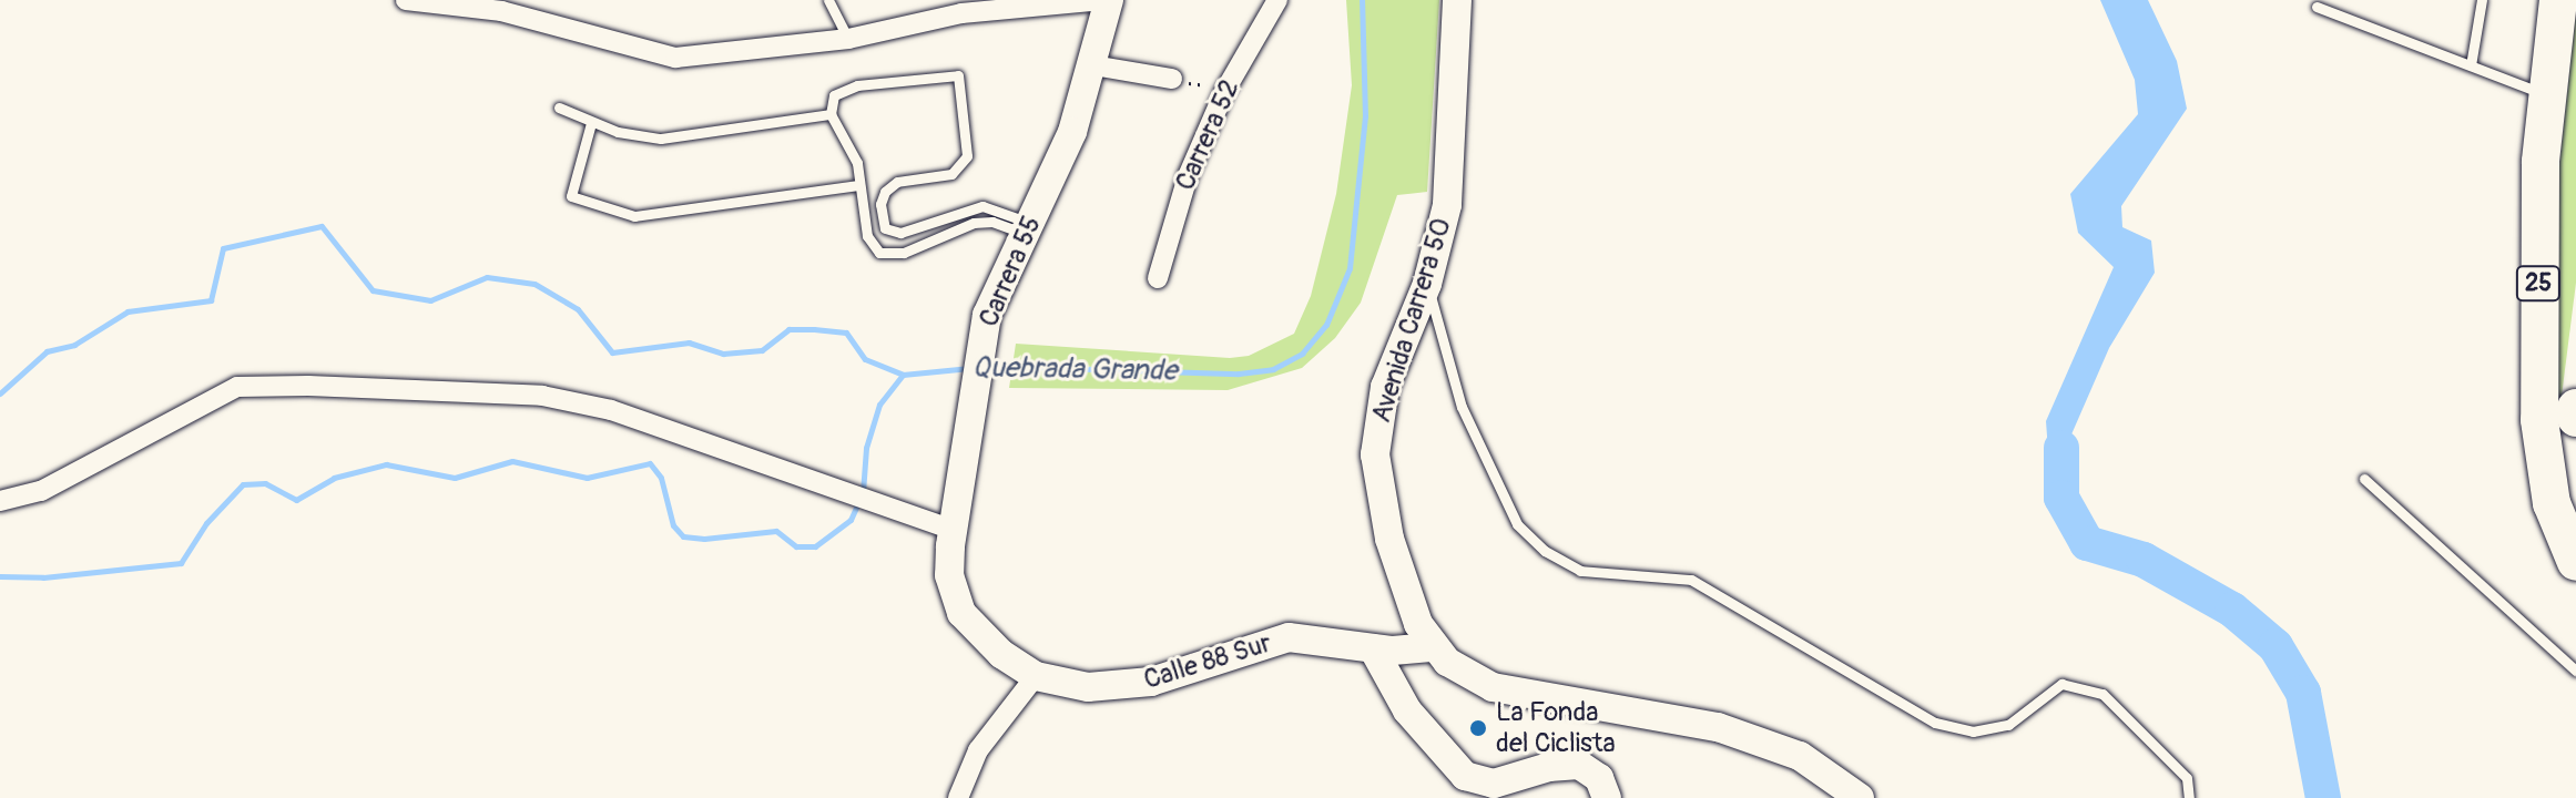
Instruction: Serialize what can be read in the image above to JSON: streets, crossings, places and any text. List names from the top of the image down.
{
  "streets": {
    "highway": ["25"],
    "street": [
      "Carrera 52",
      "Carrera 55",
      "Avenida Carrera 50",
      "Calle 88 Sur"
    ]
  },
  "crossings": [
    ["Carrera 55", "Calle 88 Sur"],
    ["Avenida Carrera 50", "Calle 88 Sur"]
  ],
  "water": ["Quebrada Grande"],
  "places": ["La Fonda del Ciclista"]
}
